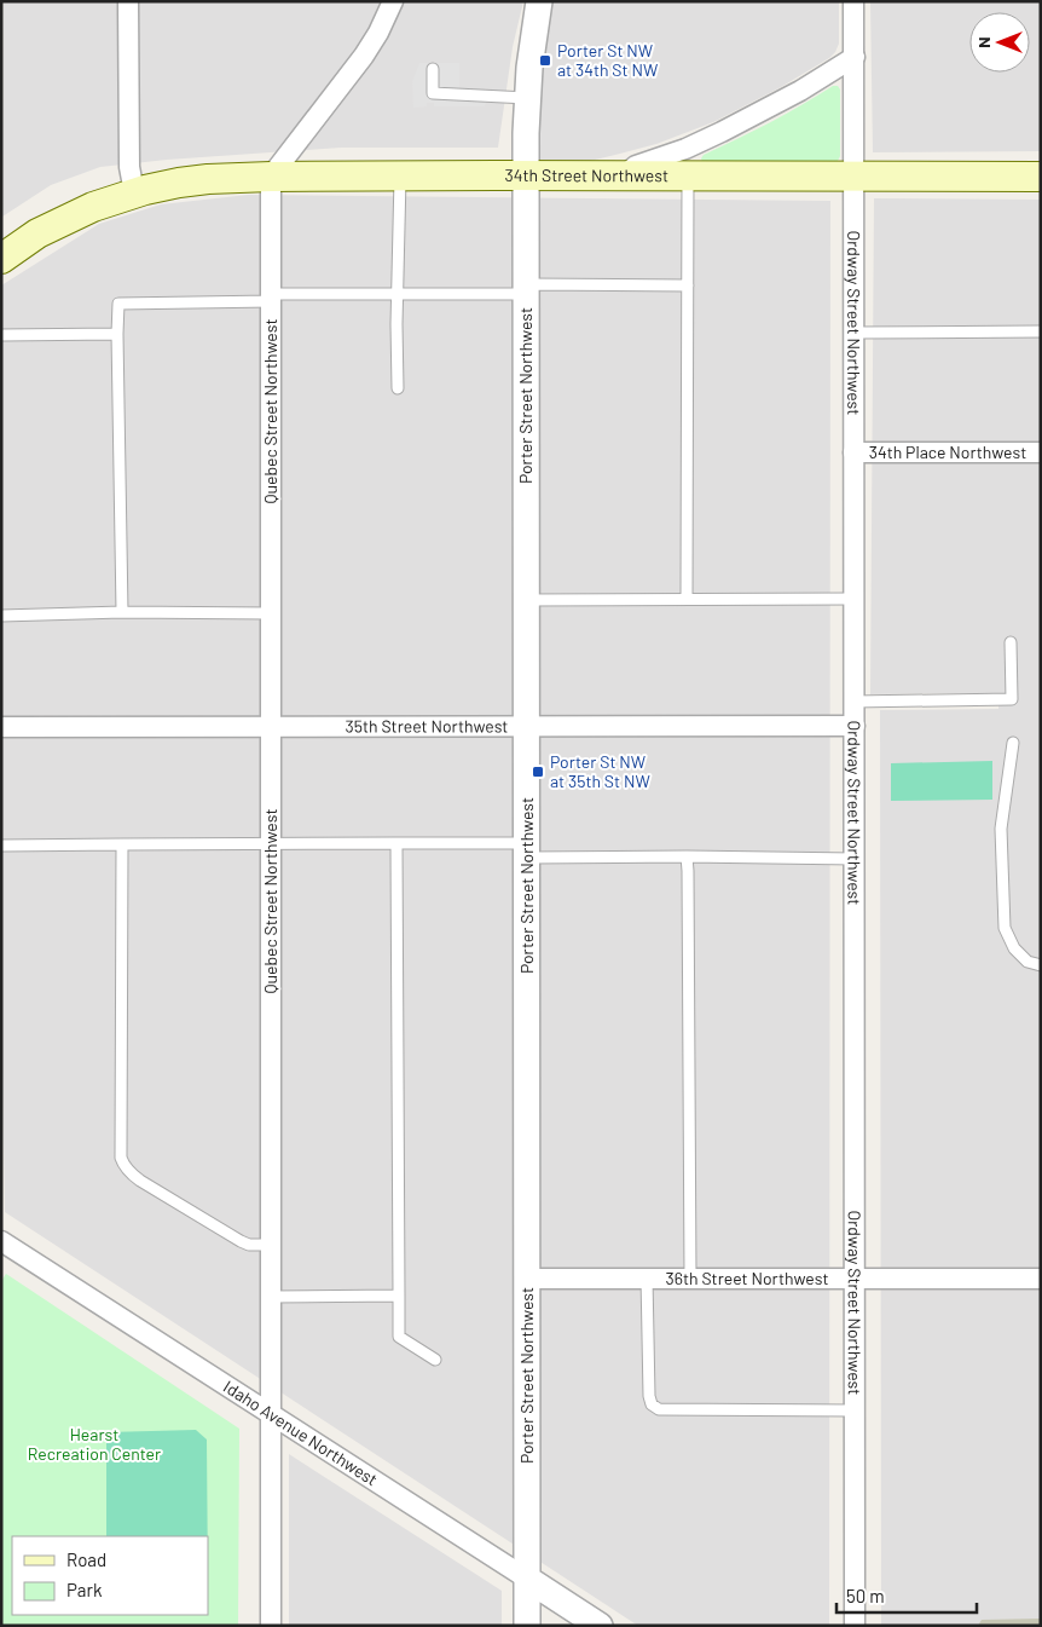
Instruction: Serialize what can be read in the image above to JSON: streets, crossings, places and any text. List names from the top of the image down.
{
  "streets": {
    "main road": ["34th Street Northwest"],
    "street": [
      "Ordway Street Northwest",
      "Porter Street Northwest",
      "Quebec Street Northwest",
      "34th Place Northwest",
      "35th Street Northwest",
      "36th Street Northwest",
      "Idaho Avenue Northwest"
    ]
  },
  "crossings": [
    ["34th Street Northwest", "Ordway Street Northwest"],
    ["34th Street Northwest", "Porter Street Northwest"],
    ["34th Street Northwest", "Quebec Street Northwest"],
    ["Ordway Street Northwest", "34th Place Northwest"],
    ["Ordway Street Northwest", "35th Street Northwest"],
    ["Ordway Street Northwest", "36th Street Northwest"],
    ["Porter Street Northwest", "35th Street Northwest"],
    ["Porter Street Northwest", "36th Street Northwest"],
    ["Porter Street Northwest", "Idaho Avenue Northwest"],
    ["Quebec Street Northwest", "35th Street Northwest"],
    ["Quebec Street Northwest", "Idaho Avenue Northwest"]
  ],
  "parks": ["Hearst Recreation Center"],
  "places": {
    "transit": ["Porter St NW at 34th St NW", "Porter St NW at 35th St NW"]
  },
  "legend": ["Road", "Park"],
  "scale_bar": "50 m",
  "north": "left"
}
